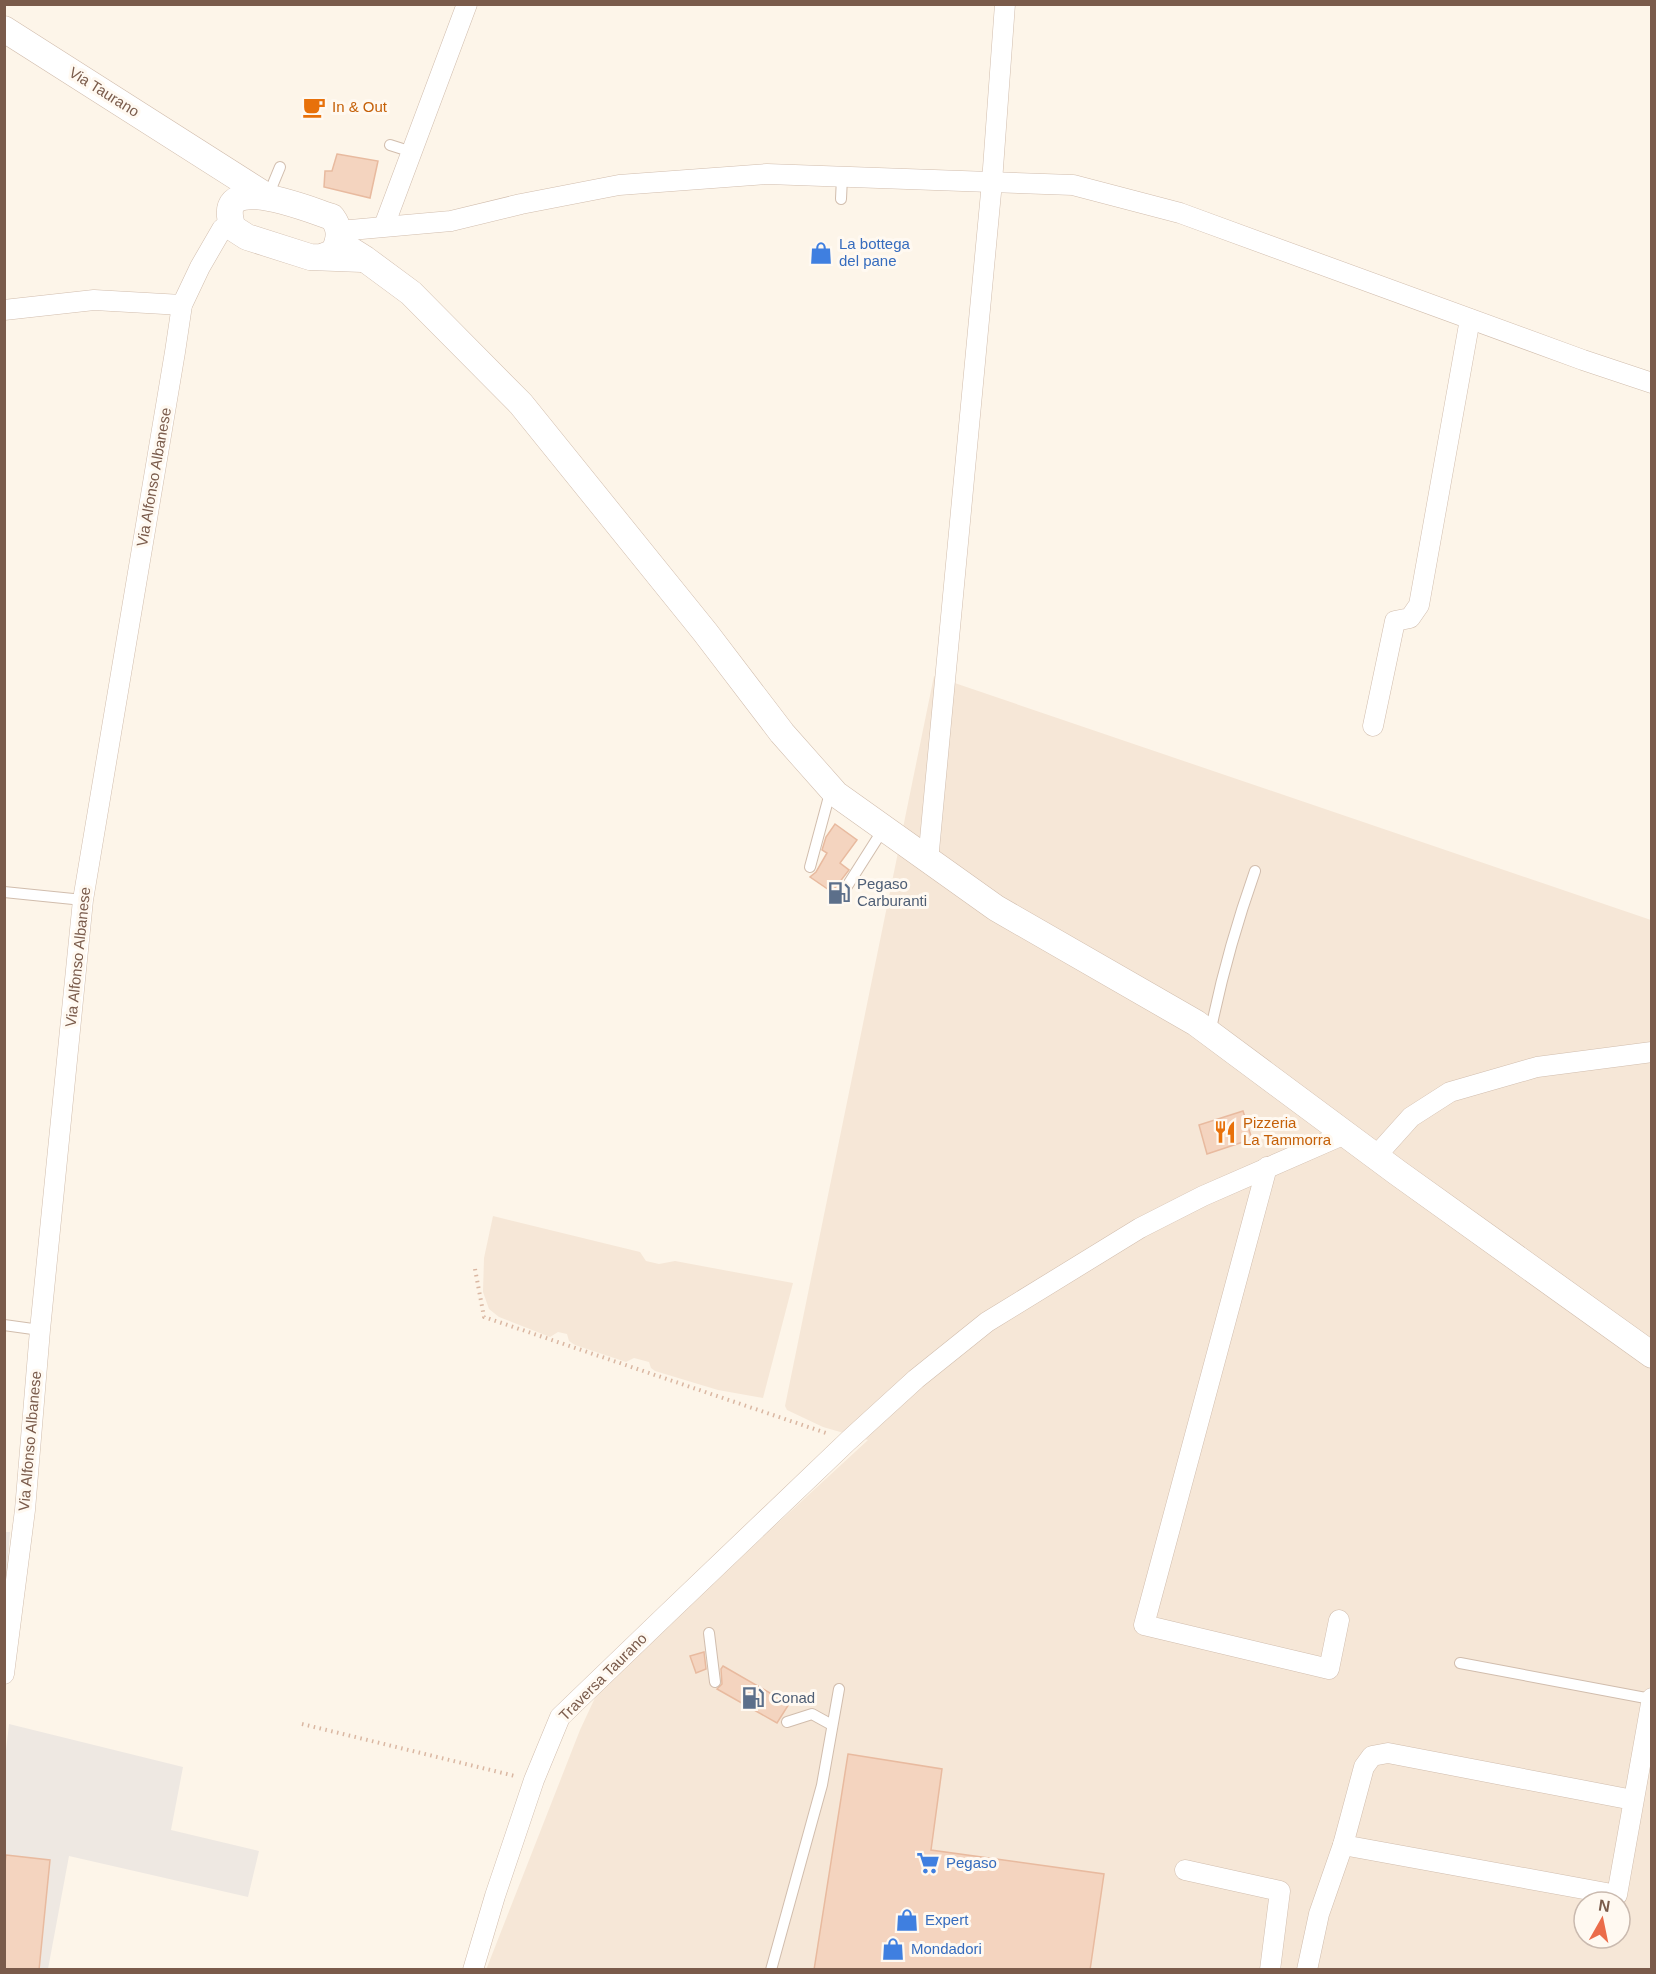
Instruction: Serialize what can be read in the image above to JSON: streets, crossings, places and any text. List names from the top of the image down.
{
  "streets": {
    "street": ["Via Taurano", "Via Alfonso Albanese", "Traversa Taurano"]
  },
  "crossings": [
    ["Via Taurano", "Via Alfonso Albanese"]
  ],
  "places": {
    "cafe": ["In & Out"],
    "shop": ["La bottega del pane", "Expert", "Mondadori"],
    "fuel station": ["Pegaso Carburanti", "Conad"],
    "restaurant": ["Pizzeria La Tammorra"],
    "supermarket": ["Pegaso"]
  },
  "north": "top"
}
